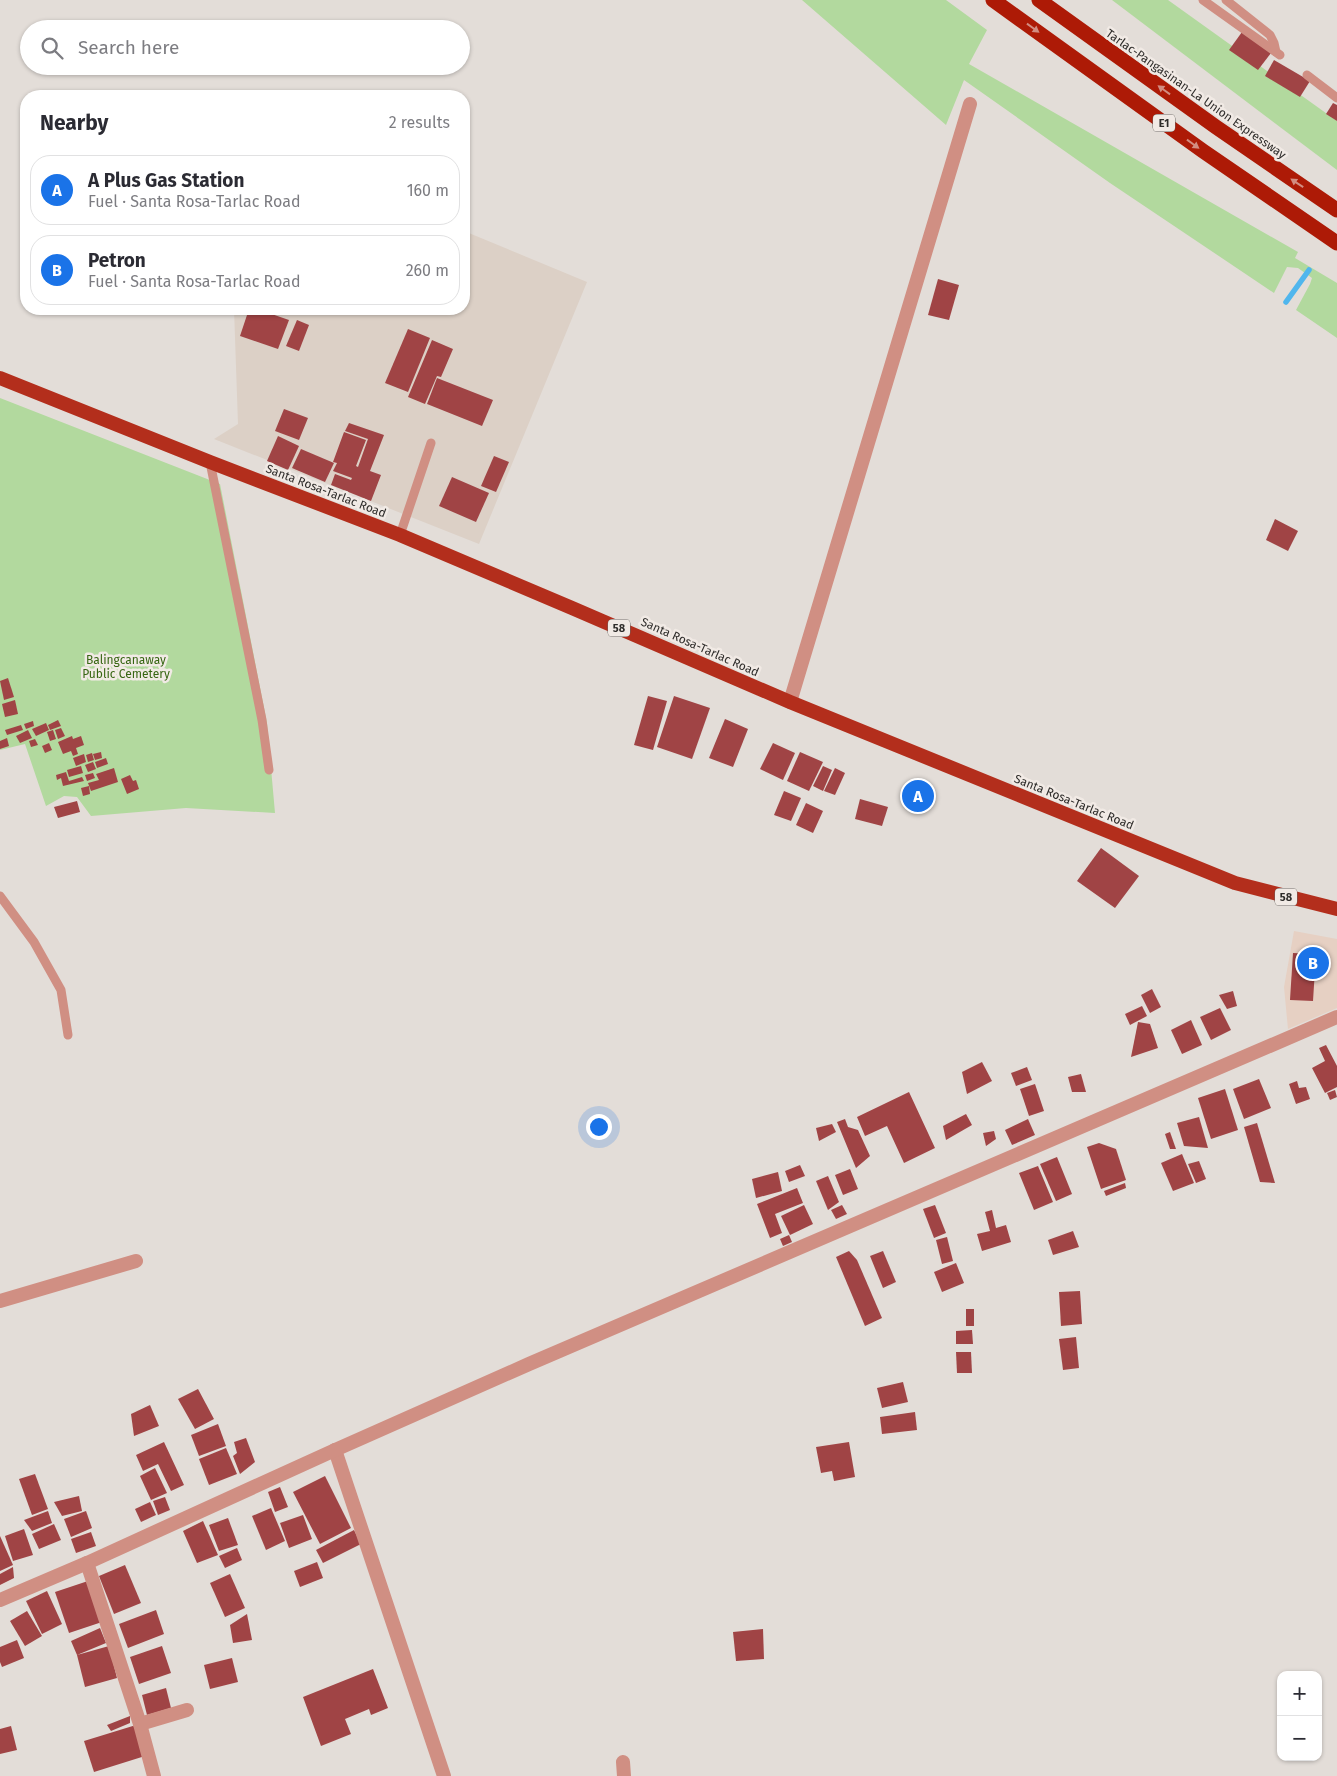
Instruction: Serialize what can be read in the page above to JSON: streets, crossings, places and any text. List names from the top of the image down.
{
  "streets": {
    "highway": [
      "Tarlac-Pangasinan-La Union Expressway",
      "E1",
      "Santa Rosa-Tarlac Road",
      "58"
    ]
  },
  "parks": ["Balingcanaway Public Cemetery"],
  "page": {
    "search": "Search here",
    "heading": ["Nearby", "2 results"],
    "list": [
      {
        "mark": "A",
        "name": "A Plus Gas Station",
        "note": "Fuel · Santa Rosa-Tarlac Road",
        "value": "160 m"
      },
      {
        "mark": "B",
        "name": "Petron",
        "note": "Fuel · Santa Rosa-Tarlac Road",
        "value": "260 m"
      }
    ],
    "pins": ["A", "B"],
    "map_buttons": ["+", "−"]
  }
}
